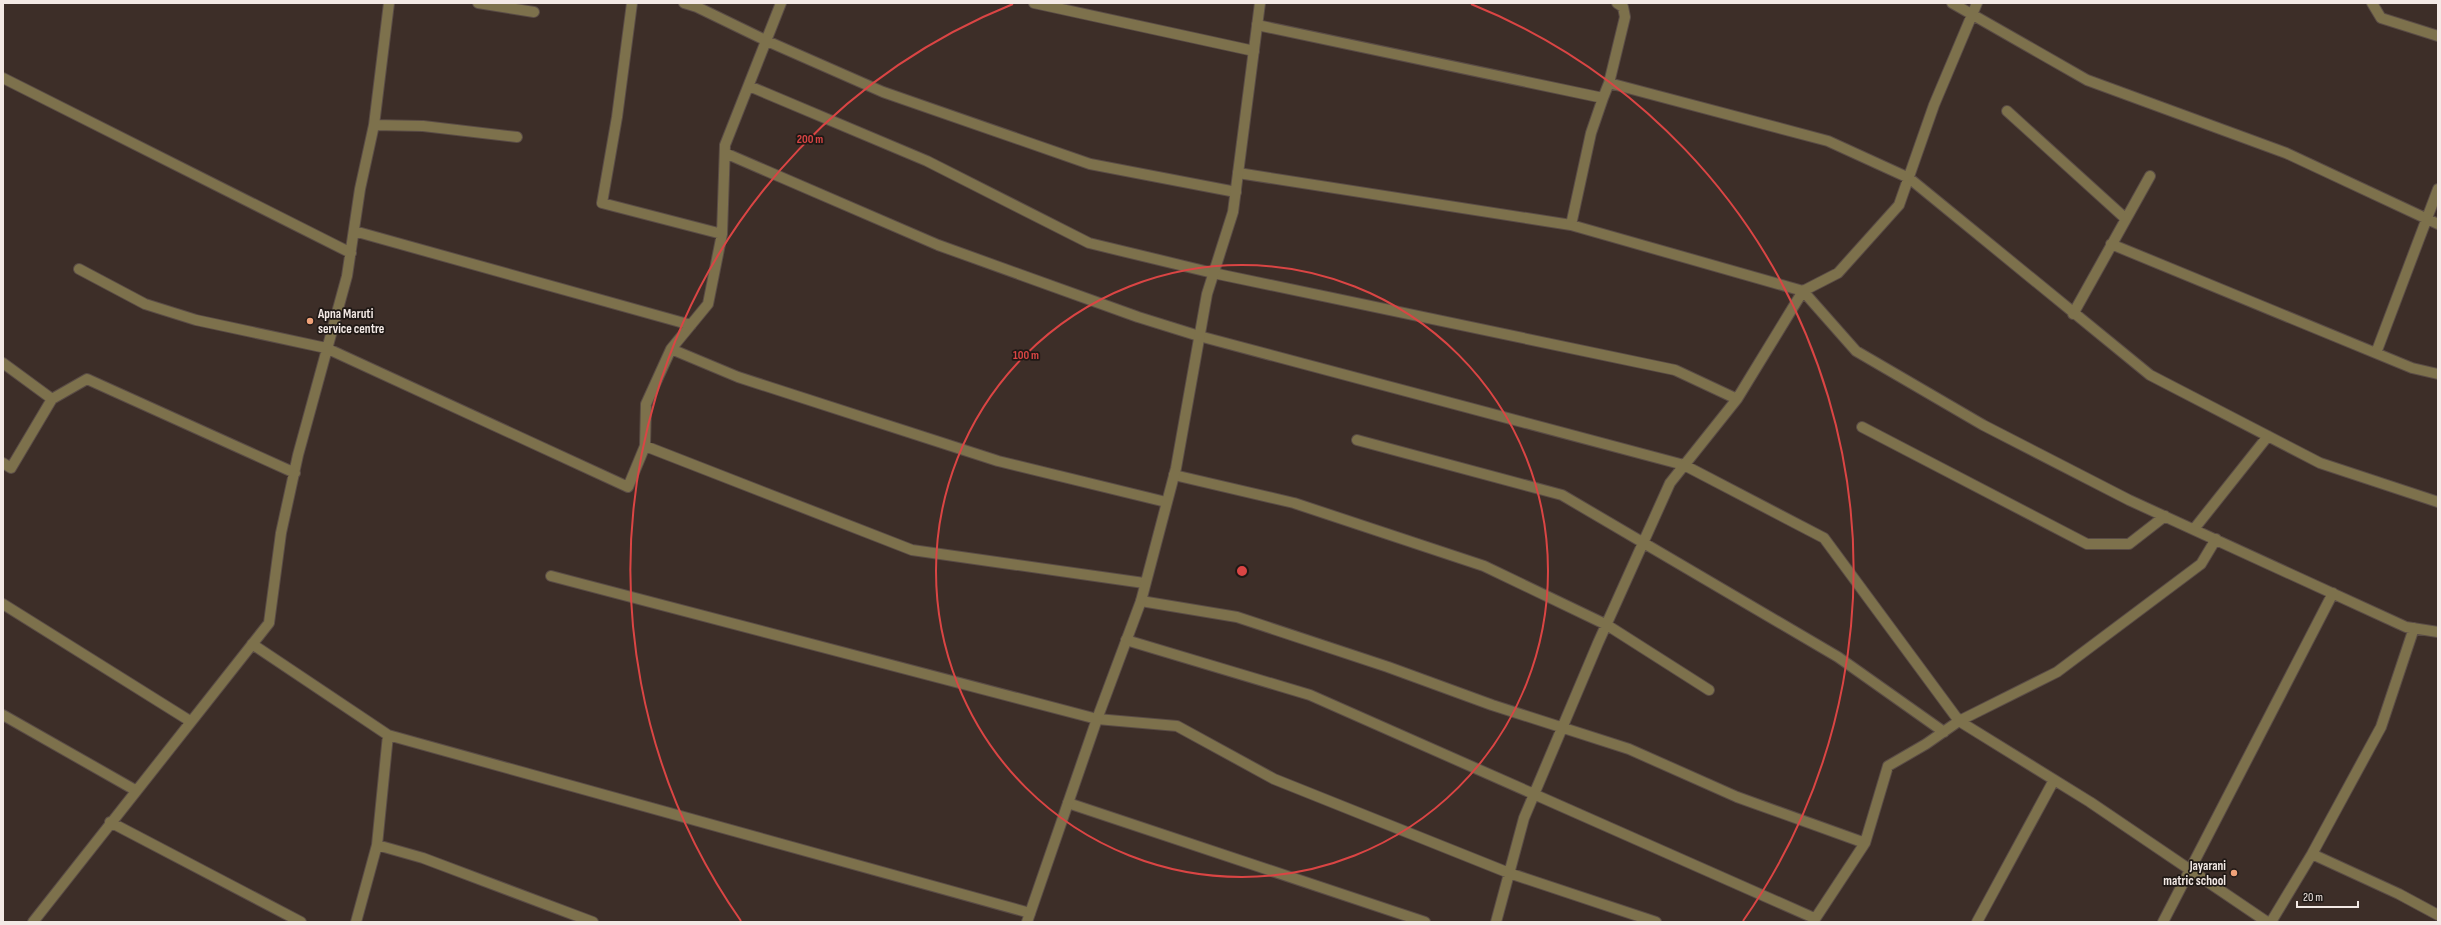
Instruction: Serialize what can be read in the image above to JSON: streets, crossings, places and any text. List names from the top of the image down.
{
  "places": ["Apna Maruti service centre", "Jayarani matric school"],
  "scale_bar": "20 m",
  "rings": ["200 m", "100 m"]
}
